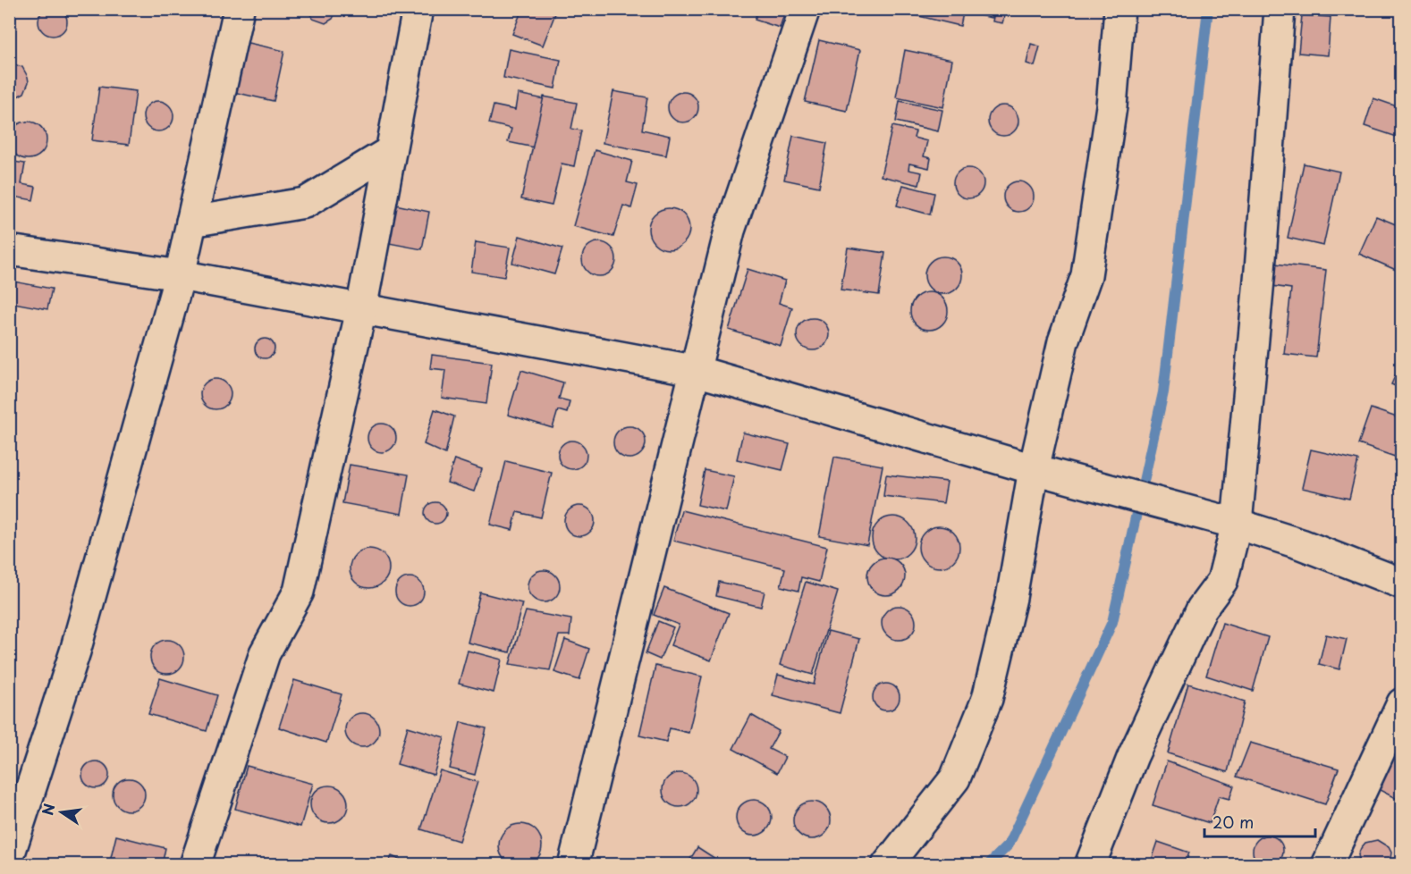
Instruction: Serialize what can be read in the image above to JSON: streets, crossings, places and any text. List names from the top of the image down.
{
  "scale_bar": "20 m",
  "north": "left"
}
